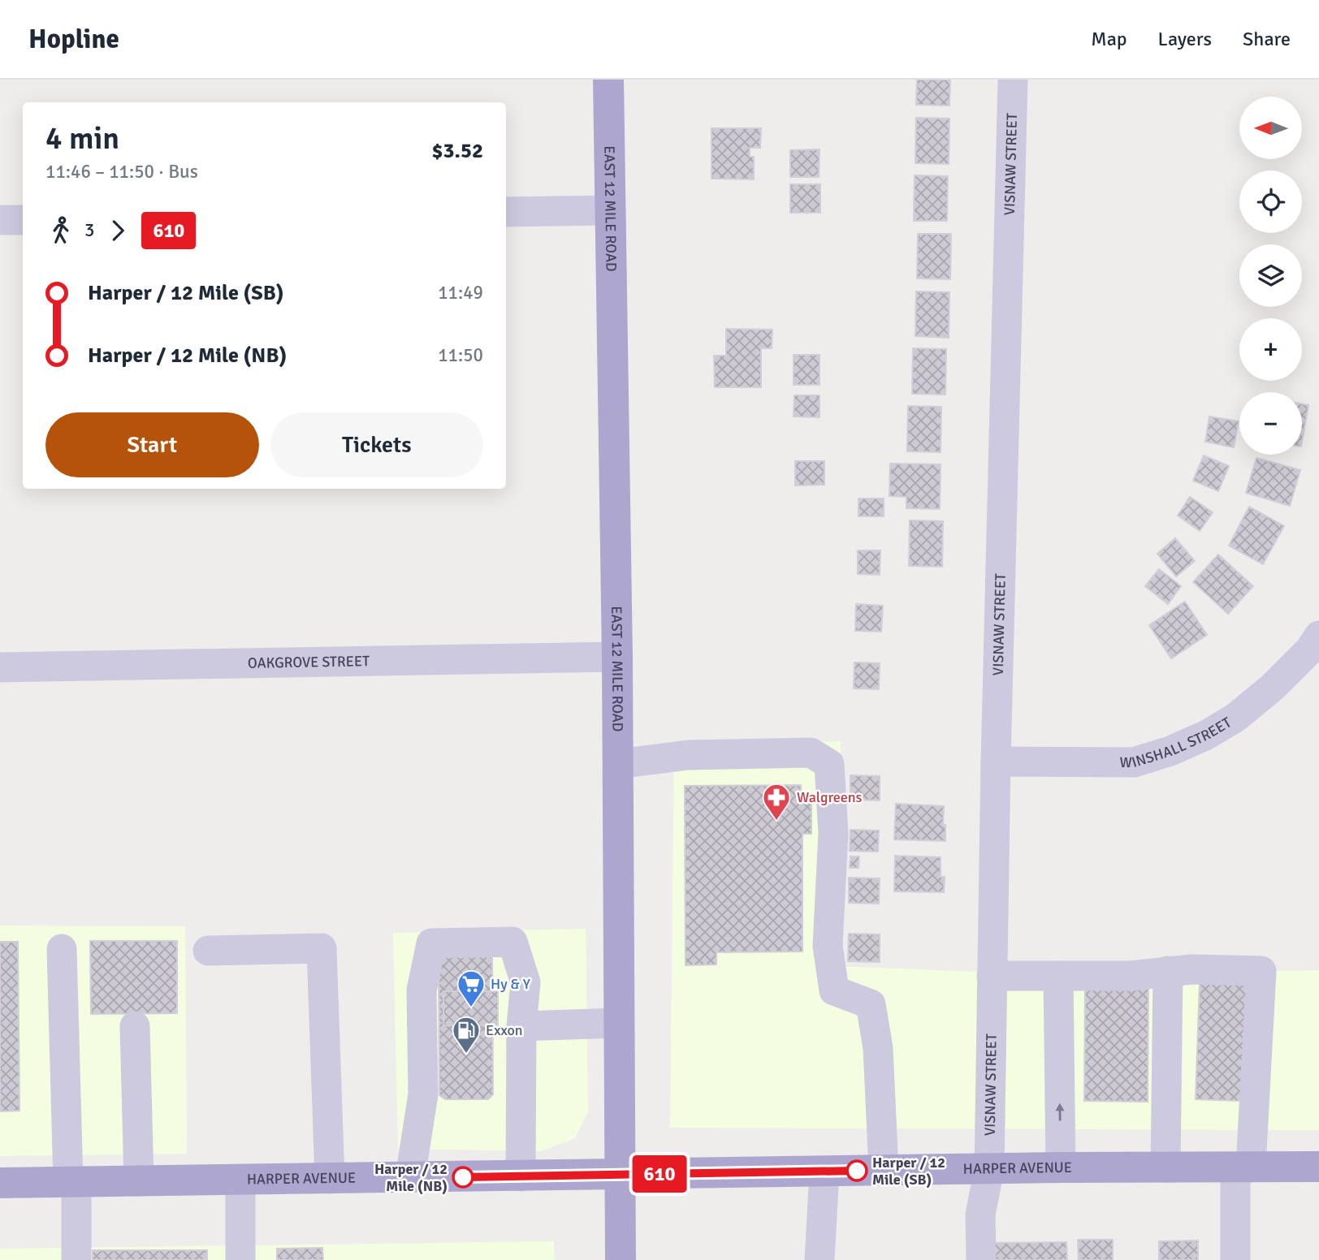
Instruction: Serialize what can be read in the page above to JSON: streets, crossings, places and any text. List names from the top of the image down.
{
  "streets": {
    "main road": ["EAST 12 MILE ROAD", "HARPER AVENUE"],
    "street": ["VISNAW STREET", "OAKGROVE STREET", "WINSHALL STREET"]
  },
  "crossings": [
    ["VISNAW STREET", "WINSHALL STREET"],
    ["VISNAW STREET", "HARPER AVENUE"],
    ["EAST 12 MILE ROAD", "OAKGROVE STREET"],
    ["EAST 12 MILE ROAD", "HARPER AVENUE"]
  ],
  "places": {
    "pharmacy": ["Walgreens"],
    "supermarket": ["Hy & Y"],
    "fuel station": ["Exxon"],
    "other": ["Harper / 12 Mile (SB)", "Harper / 12 Mile (NB)"]
  },
  "lines": ["bus line 610"],
  "north": "left",
  "page": {
    "header": "Hopline",
    "nav": ["Map", "Layers", "Share"],
    "on_map": "610",
    "map_buttons": ["+", "−"],
    "heading": ["4 min", "11:46 – 11:50 · Bus", "$3.52"],
    "legs": ["3", "610"],
    "list": [
      {
        "name": "Harper / 12 Mile (SB)",
        "value": "11:49"
      },
      {
        "name": "Harper / 12 Mile (NB)",
        "value": "11:50"
      }
    ],
    "buttons": ["Start", "Tickets"]
  }
}
